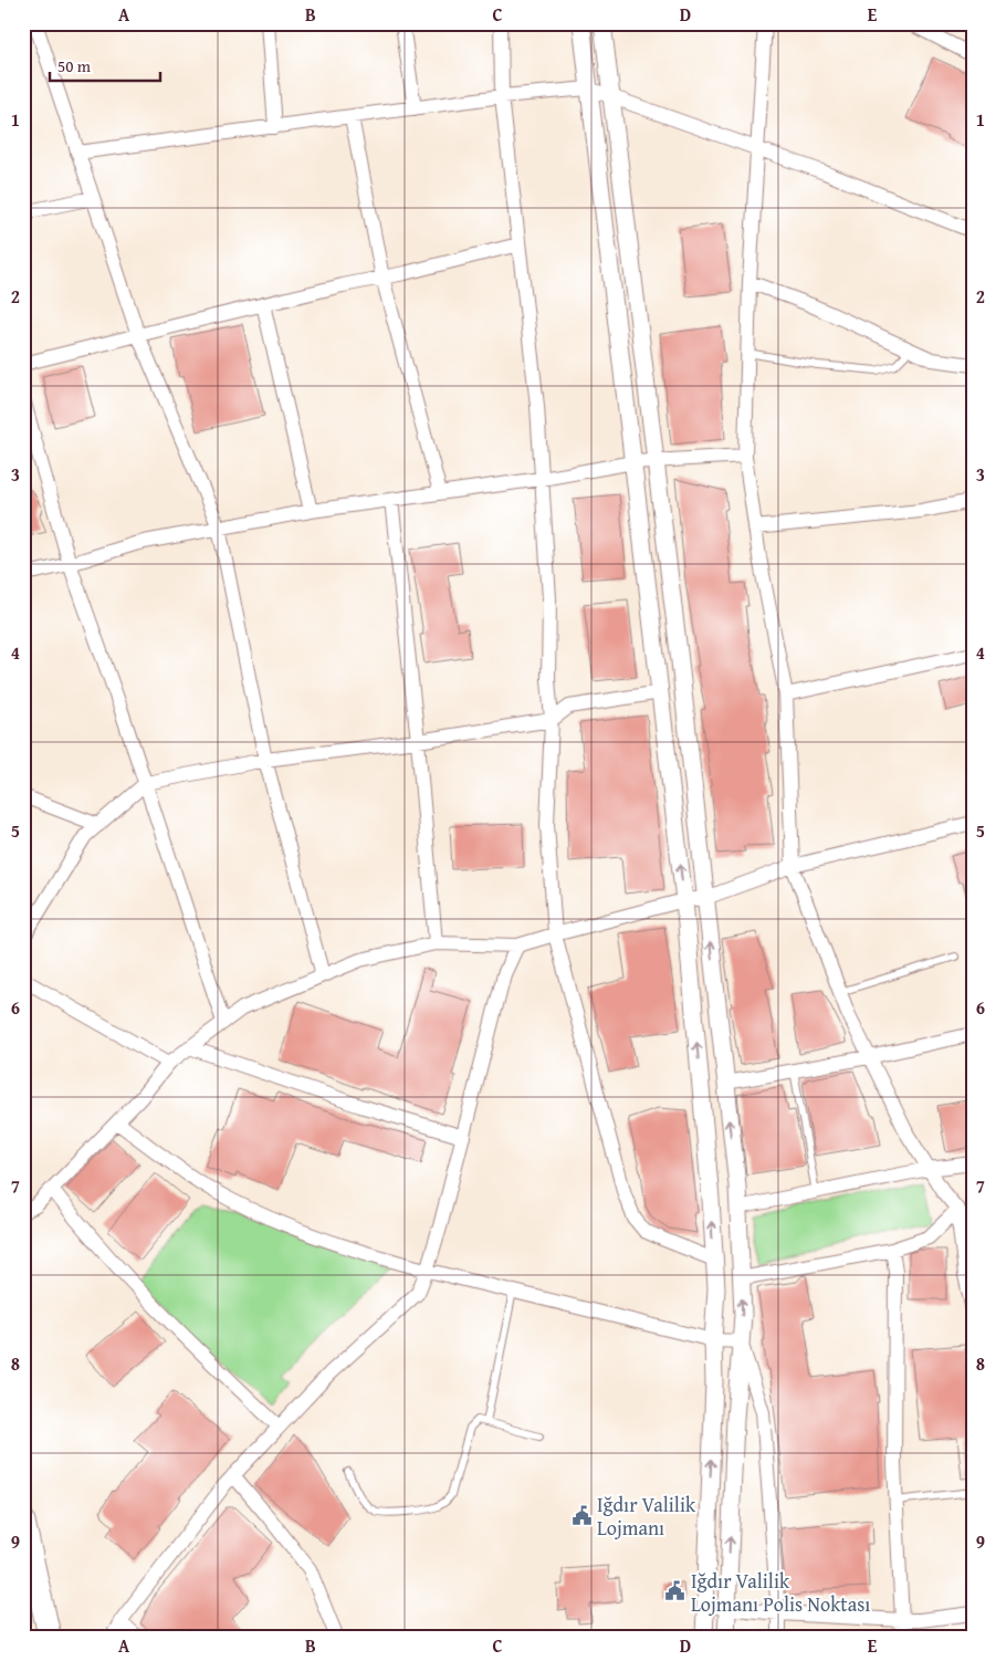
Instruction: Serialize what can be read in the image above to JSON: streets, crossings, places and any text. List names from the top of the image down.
{
  "places": {
    "public building": ["Iğdır Valilik Lojmanı", "Iğdır Valilik Lojmanı Polis Noktası"]
  },
  "scale_bar": "50 m",
  "grid": {
    "columns": [
      "A",
      "B",
      "C",
      "D",
      "E"
    ],
    "rows": [
      "1",
      "2",
      "3",
      "4",
      "5",
      "6",
      "7",
      "8",
      "9"
    ]
  }
}
